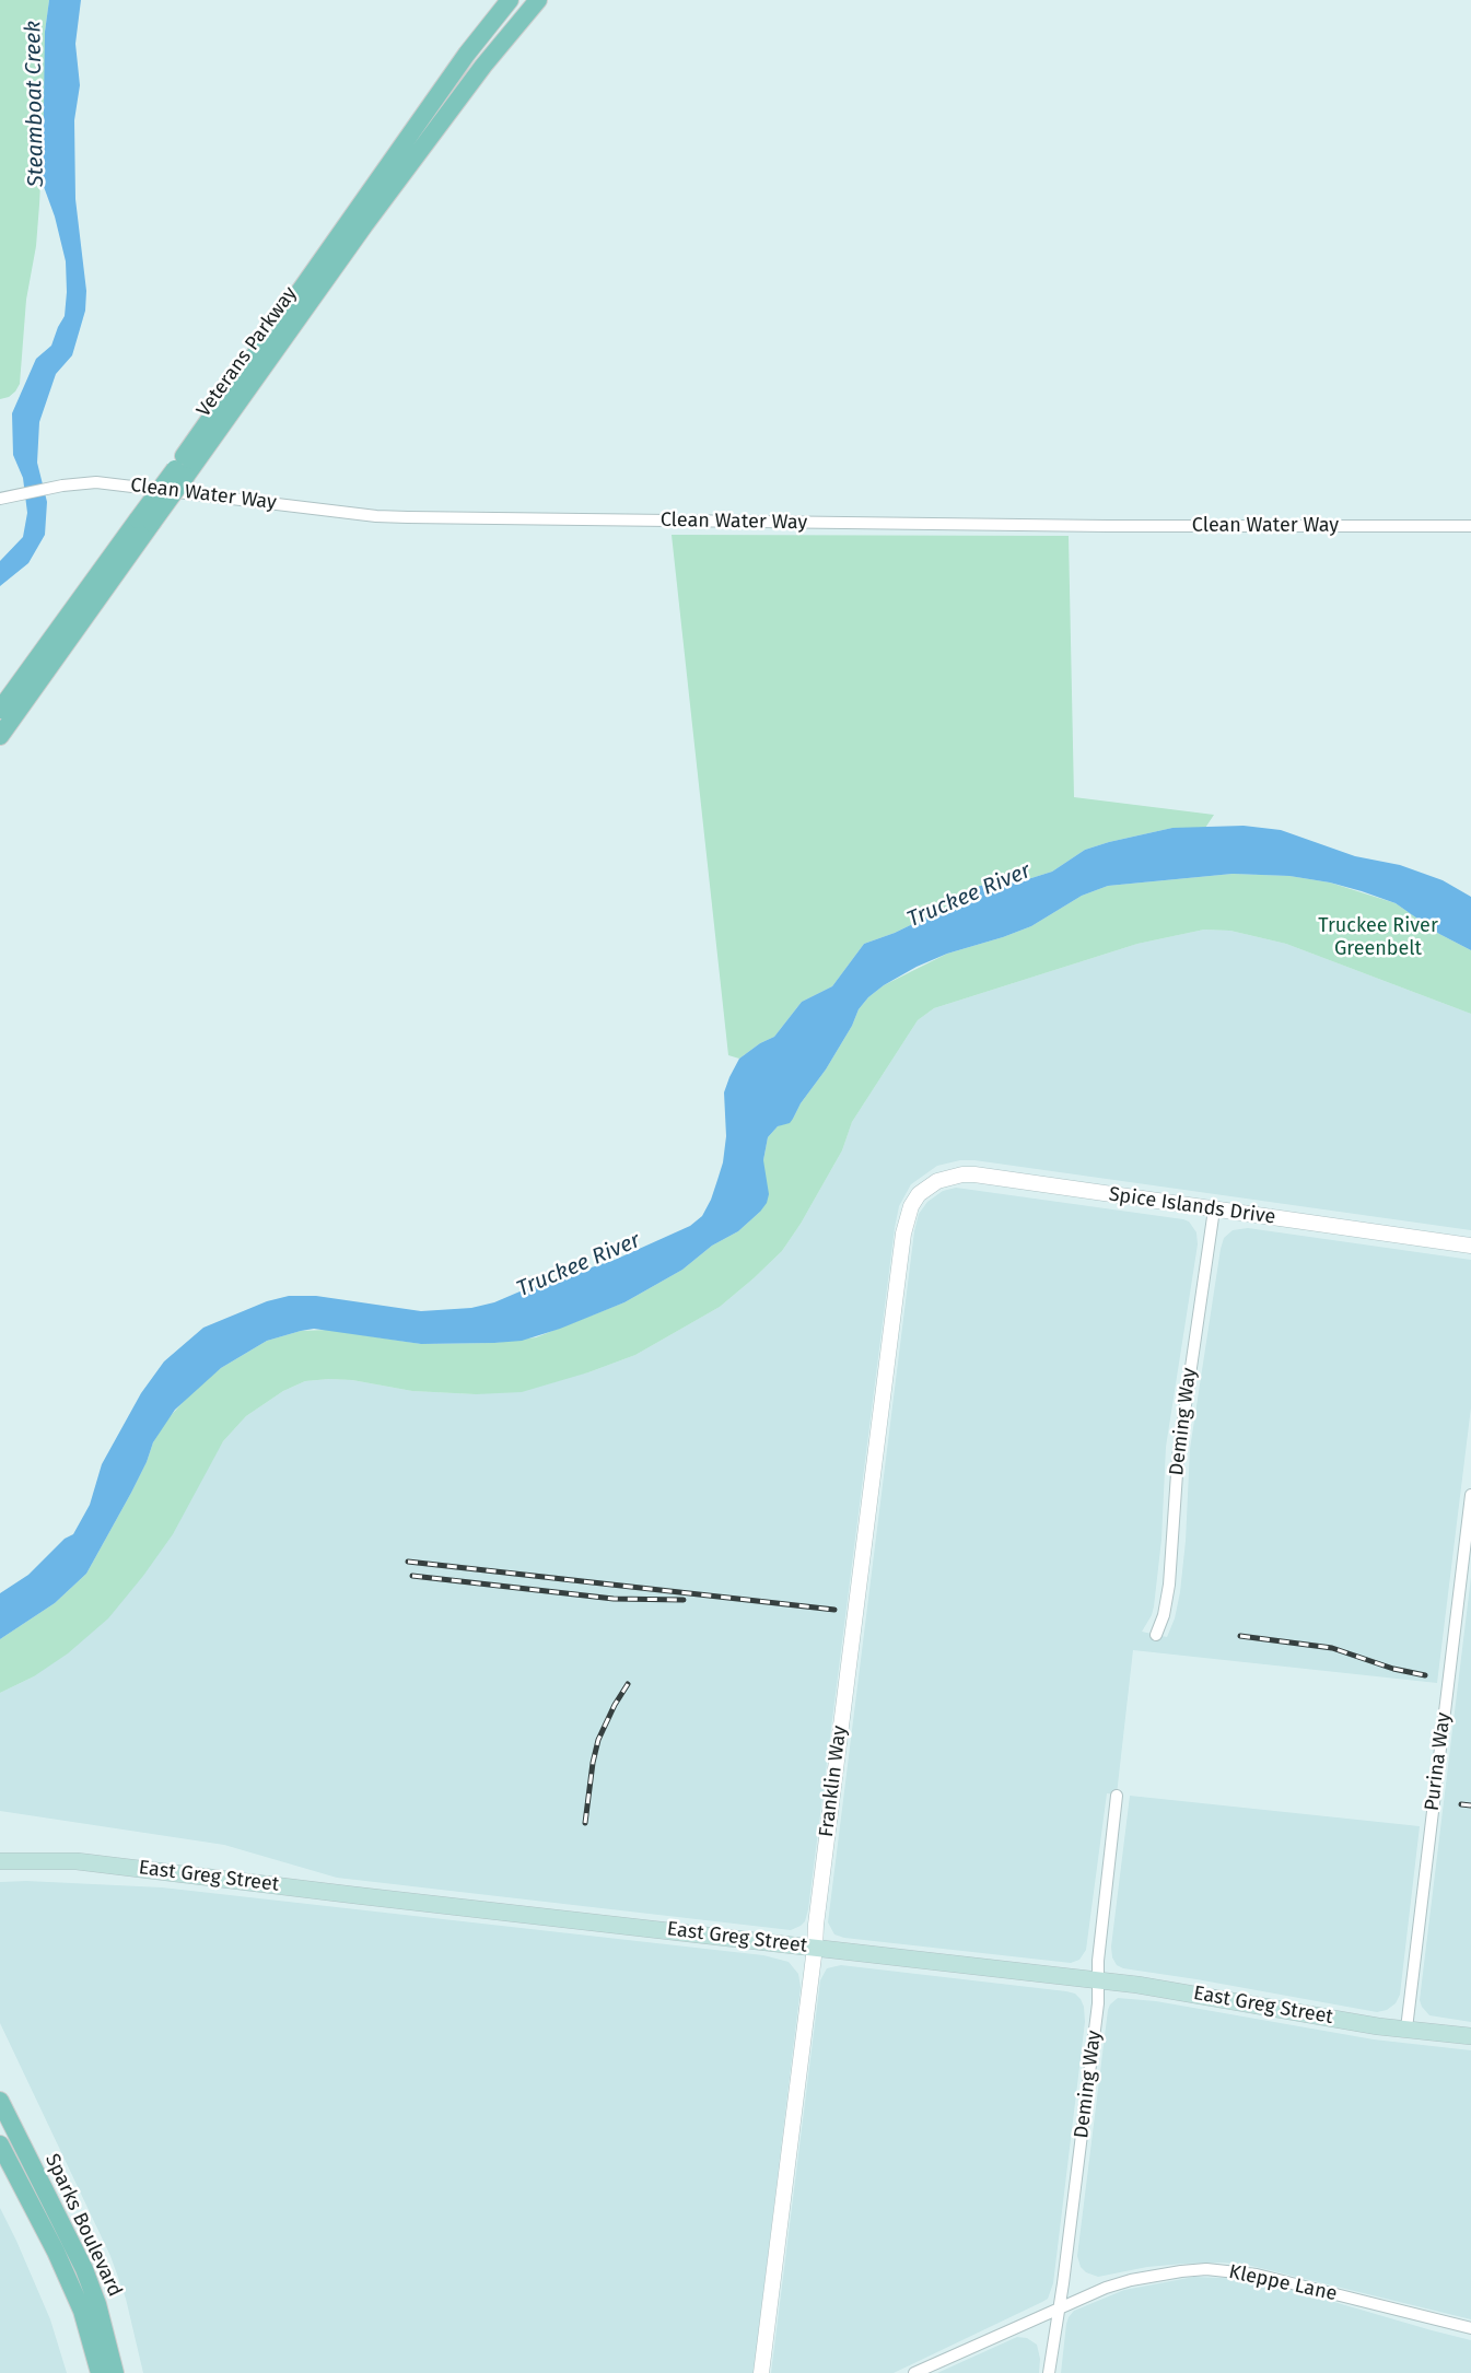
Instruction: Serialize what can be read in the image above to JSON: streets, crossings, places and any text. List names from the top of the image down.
{
  "streets": {
    "main road": ["Veterans Parkway", "East Greg Street", "Sparks Boulevard"],
    "street": [
      "Clean Water Way",
      "Spice Islands Drive",
      "Deming Way",
      "Purina Way",
      "Franklin Way",
      "Kleppe Lane"
    ]
  },
  "crossings": [
    ["Spice Islands Drive", "Deming Way"],
    ["Spice Islands Drive", "Franklin Way"],
    ["Deming Way", "East Greg Street"],
    ["Deming Way", "Kleppe Lane"],
    ["Purina Way", "East Greg Street"],
    ["Franklin Way", "East Greg Street"]
  ],
  "water": ["Steamboat Creek", "Truckee River"],
  "parks": ["Truckee River Greenbelt"]
}
